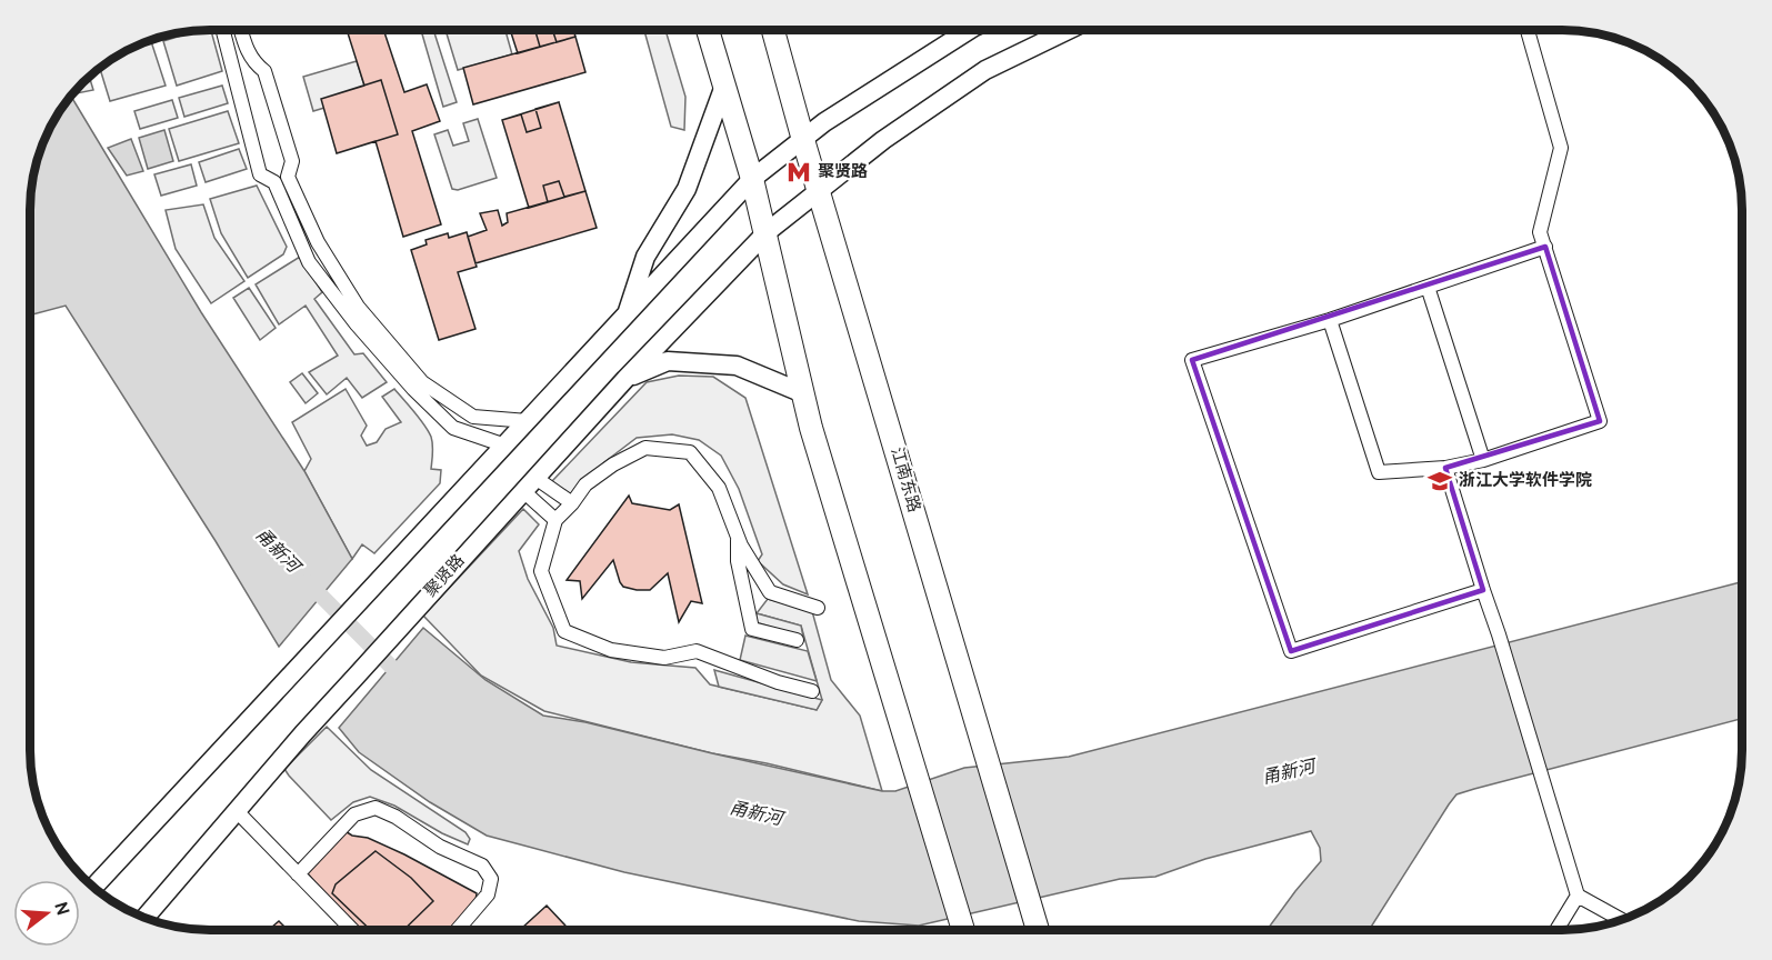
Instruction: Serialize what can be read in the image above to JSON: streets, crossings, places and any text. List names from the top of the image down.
{
  "streets": {
    "main road": ["江南东路", "聚贤路"]
  },
  "crossings": [
    ["江南东路", "聚贤路"]
  ],
  "water": ["甬新河"],
  "places": {
    "metro station": ["聚贤路"],
    "school or university": ["浙江大学软件学院"]
  },
  "north": "right"
}
